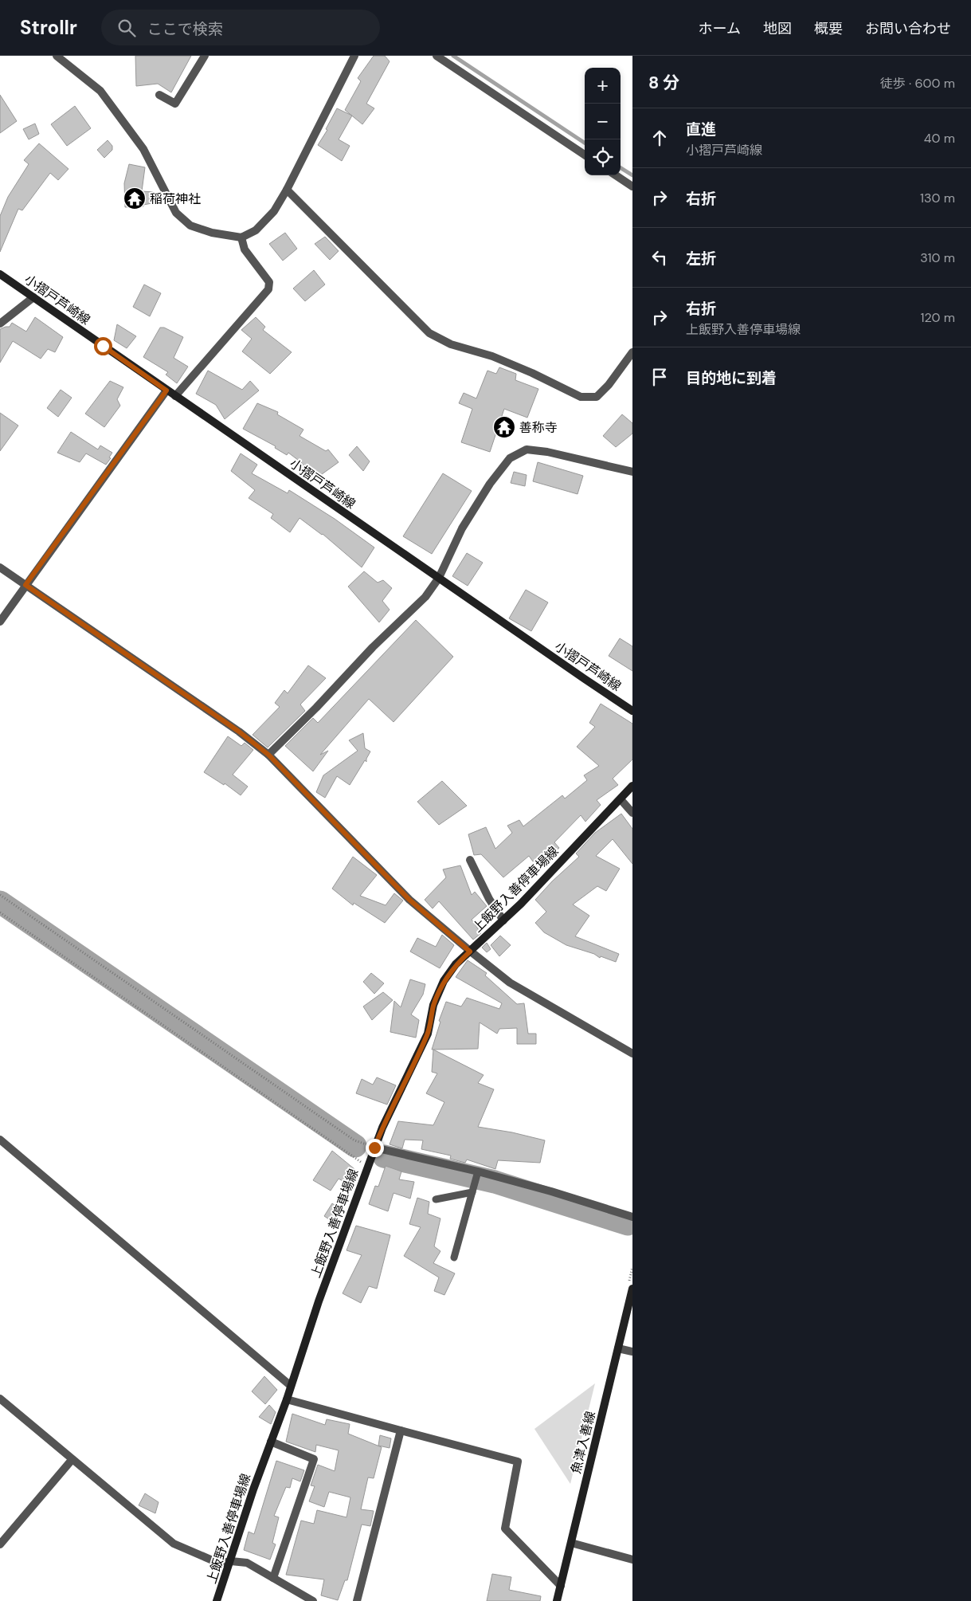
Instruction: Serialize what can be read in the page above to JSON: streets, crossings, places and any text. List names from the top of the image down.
{
  "streets": {
    "main road": ["小摺戸芦崎線", "上飯野入善停車場線", "魚津入善線"]
  },
  "places": {
    "temple": ["稲荷神社", "善称寺"]
  },
  "page": {
    "header": "Strollr",
    "search": "ここで検索",
    "nav": [
      "ホーム",
      "地図",
      "概要",
      "お問い合わせ"
    ],
    "heading": ["8 分", "徒歩 · 600 m"],
    "map_buttons": ["+", "−"],
    "list": [
      ["直進", "小摺戸芦崎線", "40 m"],
      ["右折", "130 m"],
      ["左折", "310 m"],
      ["右折", "上飯野入善停車場線", "120 m"],
      "目的地に到着"
    ]
  }
}
